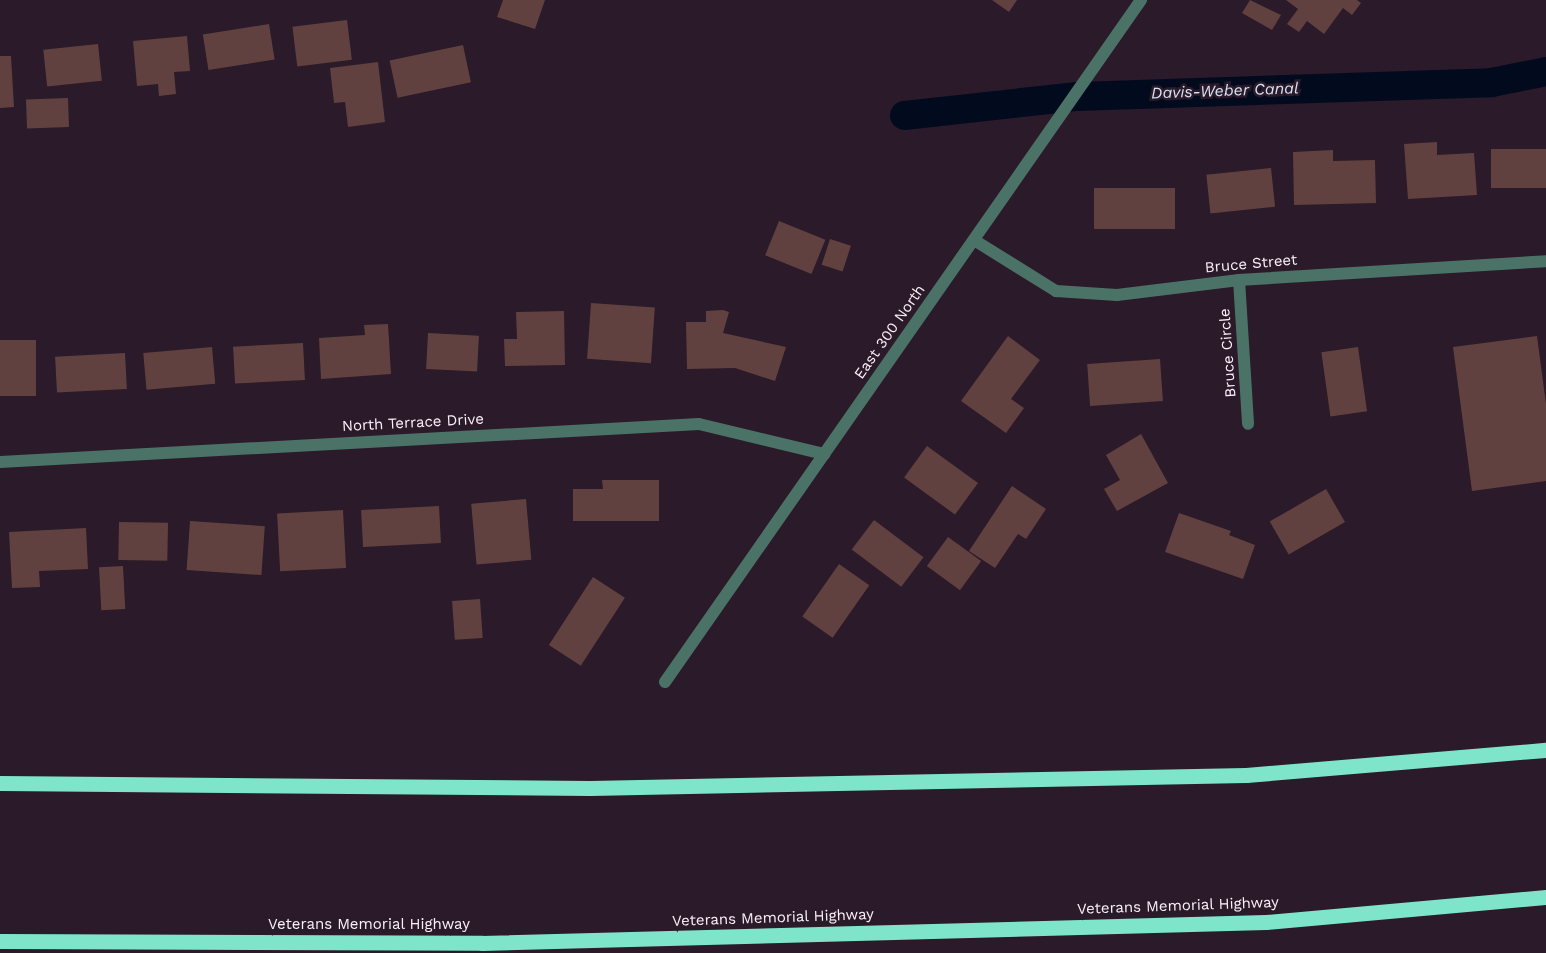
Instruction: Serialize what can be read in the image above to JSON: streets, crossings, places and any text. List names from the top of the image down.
{
  "streets": {
    "highway": ["Veterans Memorial Highway"],
    "street": [
      "Bruce Street",
      "East 300 North",
      "Bruce Circle",
      "North Terrace Drive"
    ]
  },
  "crossings": [
    ["Bruce Street", "East 300 North"],
    ["Bruce Street", "Bruce Circle"],
    ["East 300 North", "North Terrace Drive"]
  ],
  "water": ["Davis-Weber Canal"]
}
